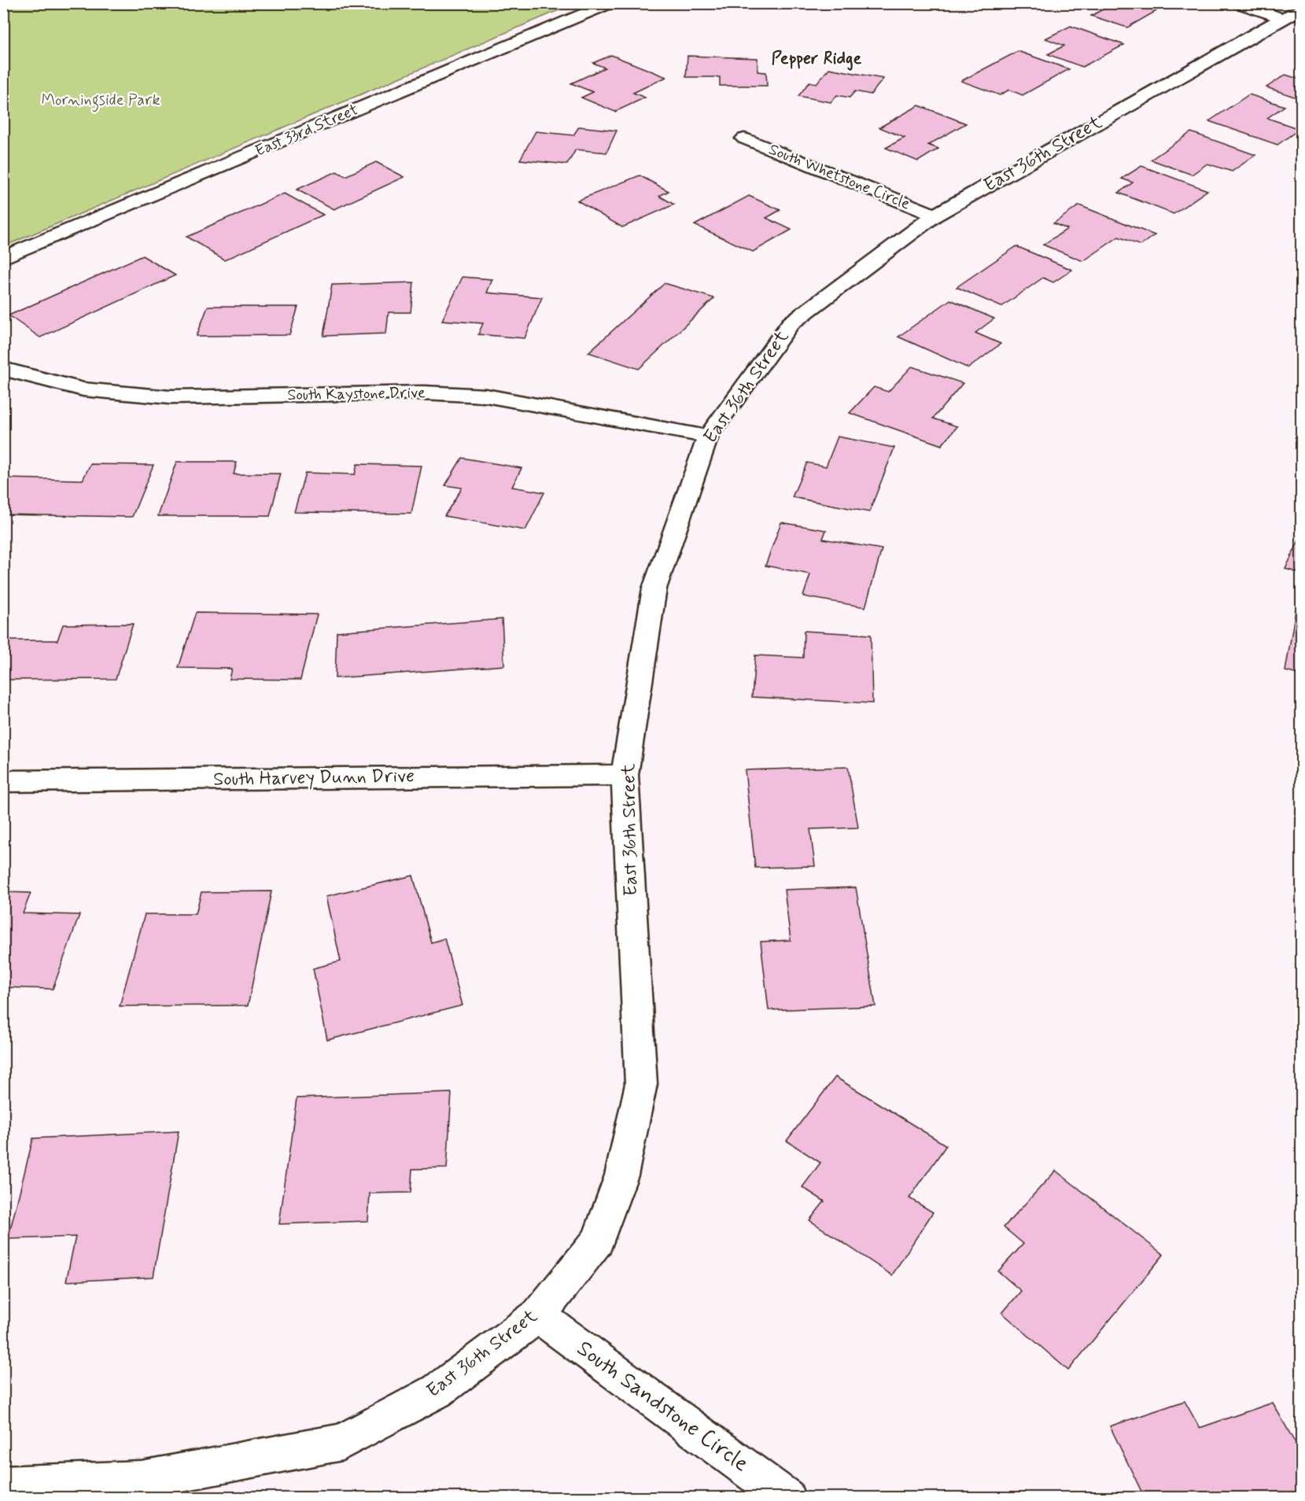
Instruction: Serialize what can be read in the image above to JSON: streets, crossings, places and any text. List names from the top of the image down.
{
  "streets": {
    "street": [
      "East 33rd Street",
      "East 36th Street",
      "South Whetstone Circle",
      "South Kaystone Drive",
      "South Harvey Dunn Drive",
      "South Sandstone Circle"
    ]
  },
  "crossings": [
    ["East 36th Street", "South Whetstone Circle"],
    ["East 36th Street", "South Kaystone Drive"],
    ["East 36th Street", "South Harvey Dunn Drive"],
    ["East 36th Street", "South Sandstone Circle"]
  ],
  "districts": ["Pepper Ridge"],
  "parks": ["Morningside Park"]
}
